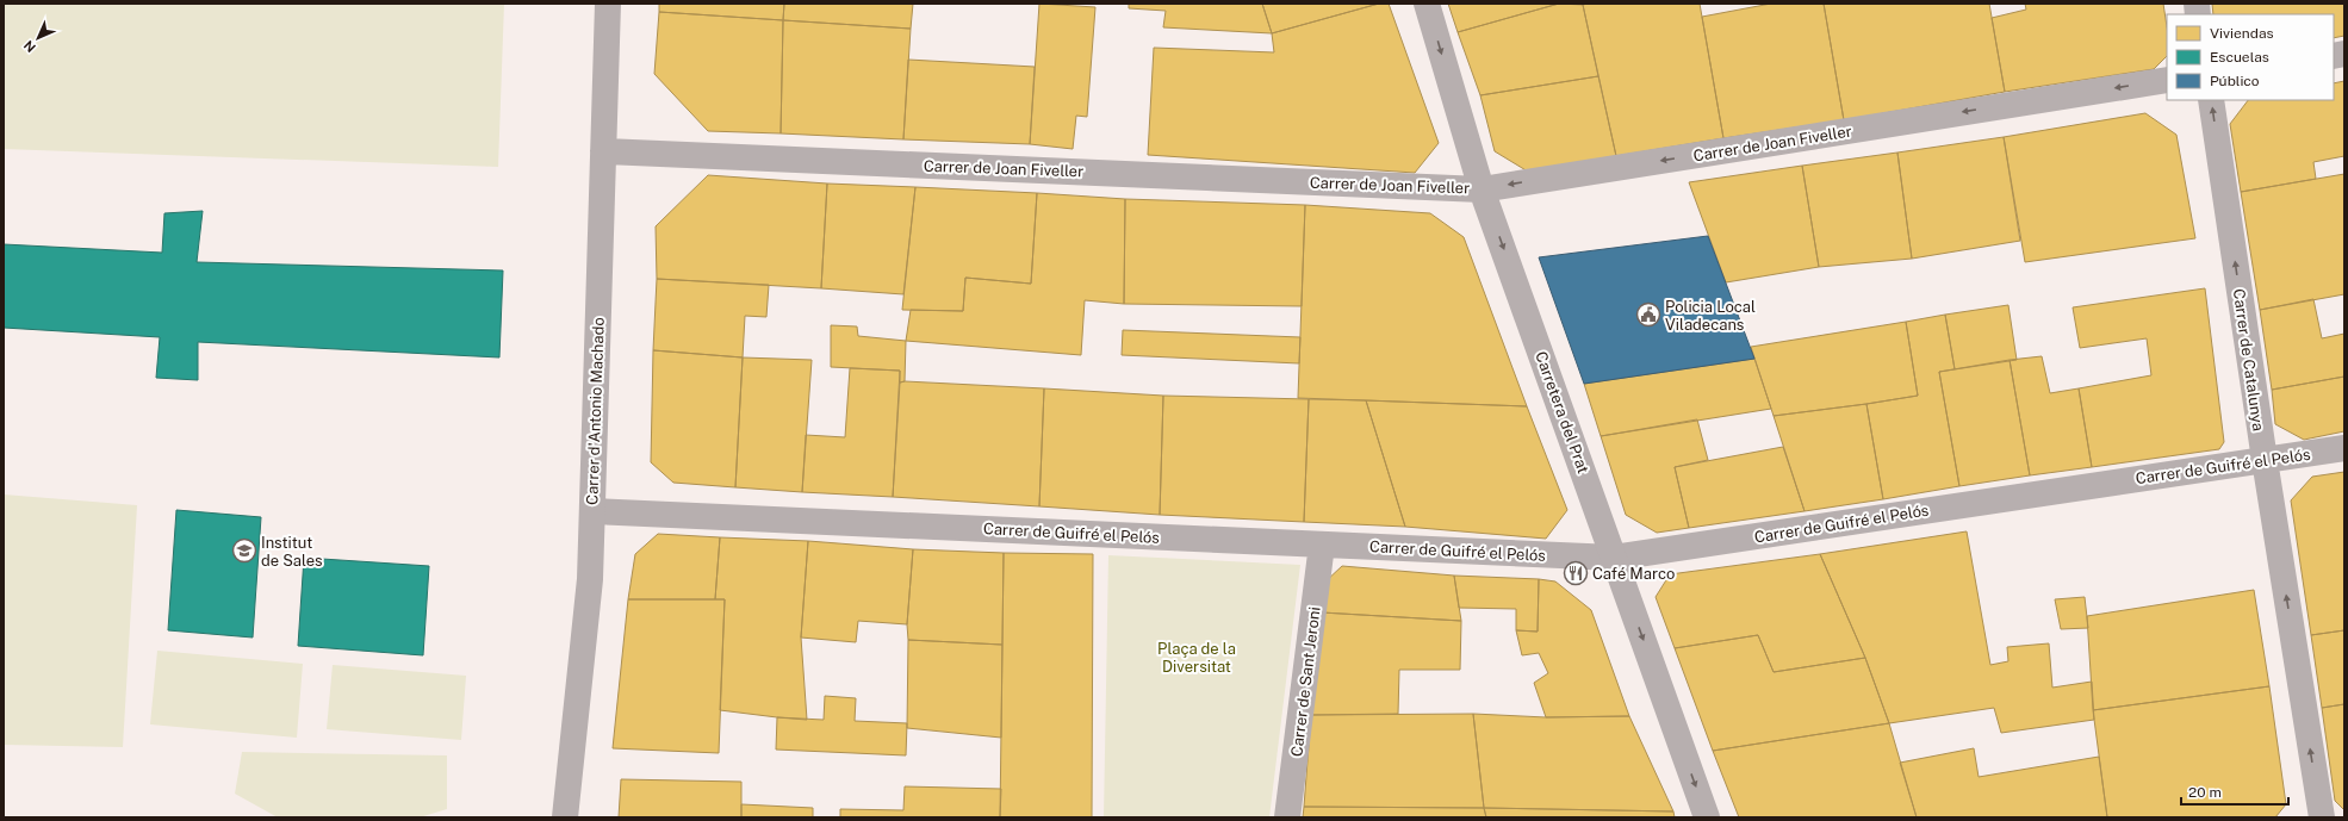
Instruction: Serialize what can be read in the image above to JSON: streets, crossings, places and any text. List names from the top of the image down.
{
  "streets": {
    "street": [
      "Carrer de Joan Fiveller",
      "Carrer de Catalunya",
      "Carrer d'Antonio Machado",
      "Carretera del Prat",
      "Carrer de Guifré el Pelós",
      "Carrer de Sant Jeroni"
    ]
  },
  "crossings": [
    ["Carrer de Joan Fiveller", "Carrer d'Antonio Machado"],
    ["Carrer de Joan Fiveller", "Carretera del Prat"],
    ["Carrer de Catalunya", "Carrer de Guifré el Pelós"],
    ["Carrer d'Antonio Machado", "Carrer de Guifré el Pelós"],
    ["Carretera del Prat", "Carrer de Guifré el Pelós"],
    ["Carrer de Guifré el Pelós", "Carrer de Sant Jeroni"]
  ],
  "one_way": ["Carrer de Joan Fiveller", "Carrer de Catalunya", "Carretera del Prat"],
  "parks": ["Plaça de la Diversitat"],
  "places": {
    "public building": ["Policia Local Viladecans"],
    "school or university": ["Institut de Sales"],
    "restaurant": ["Café Marco"]
  },
  "legend": ["Viviendas", "Escuelas", "Público"],
  "scale_bar": "20 m",
  "north": "bottom left"
}
